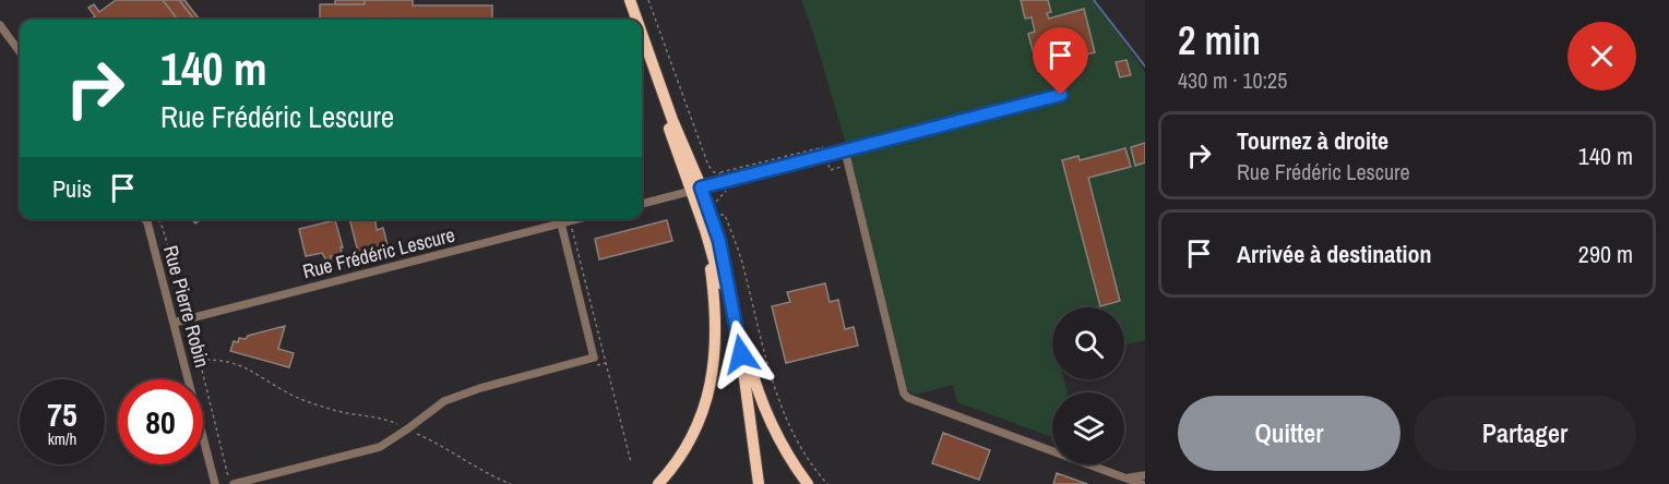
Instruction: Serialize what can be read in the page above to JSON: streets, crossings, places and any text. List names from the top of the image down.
{
  "streets": {
    "street": ["Rue Frédéric Lescure", "Rue Pierre Robin"]
  },
  "crossings": [
    ["Rue Frédéric Lescure", "Rue Pierre Robin"]
  ],
  "page": {
    "heading": ["2 min", "430 m · 10:25"],
    "turn": ["140 m", "Rue Frédéric Lescure"],
    "list": [
      {
        "name": "Tournez à droite",
        "note": "Rue Frédéric Lescure",
        "value": "140 m"
      },
      {
        "name": "Arrivée à destination",
        "value": "290 m"
      }
    ],
    "then": "Puis",
    "speed": "75 km/h",
    "limit": "80",
    "buttons": ["Quitter", "Partager"]
  }
}
